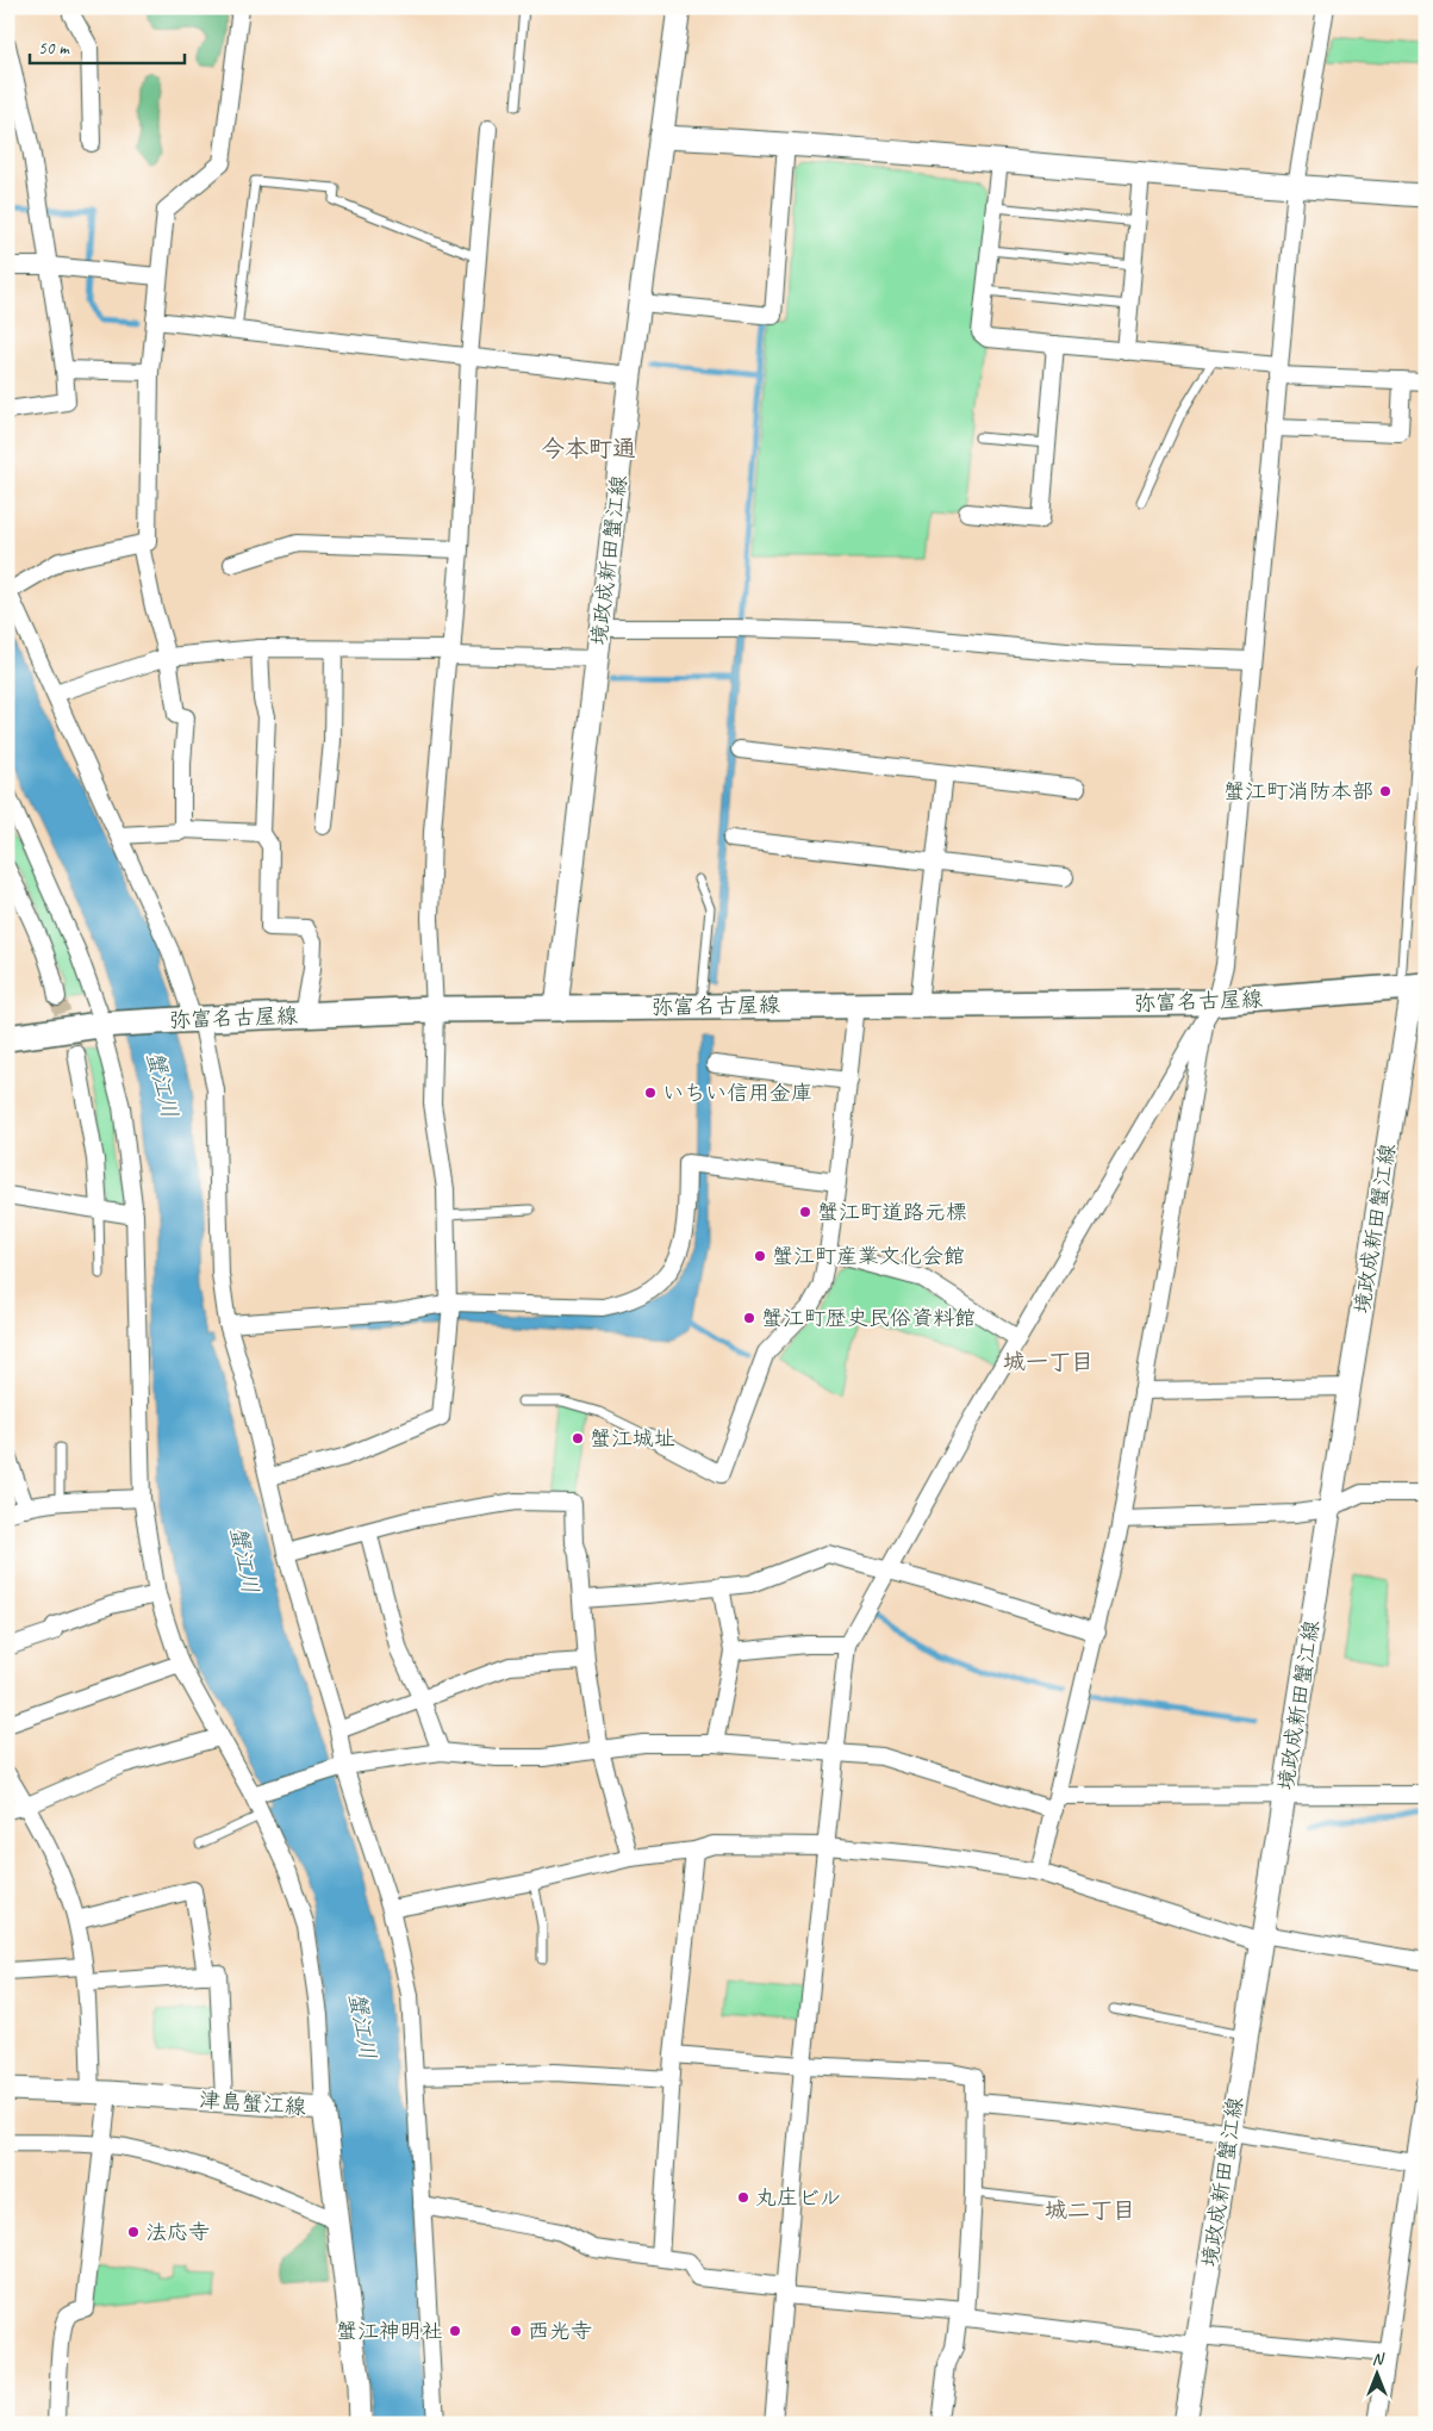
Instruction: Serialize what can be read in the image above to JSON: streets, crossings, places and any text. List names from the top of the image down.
{
  "streets": {
    "main road": ["境政成新田蟹江線", "弥富名古屋線", "津島蟹江線"]
  },
  "crossings": [
    ["境政成新田蟹江線", "弥富名古屋線"]
  ],
  "districts": ["今本町通", "城一丁目", "城二丁目"],
  "water": ["蟹江川"],
  "places": [
    "蟹江町消防本部",
    "いちい信用金庫",
    "蟹江町道路元標",
    "蟹江町産業文化会館",
    "蟹江町歴史民俗資料館",
    "蟹江城址",
    "丸庄ビル",
    "法応寺",
    "蟹江神明社",
    "西光寺"
  ],
  "scale_bar": "50 m",
  "north": "top"
}
